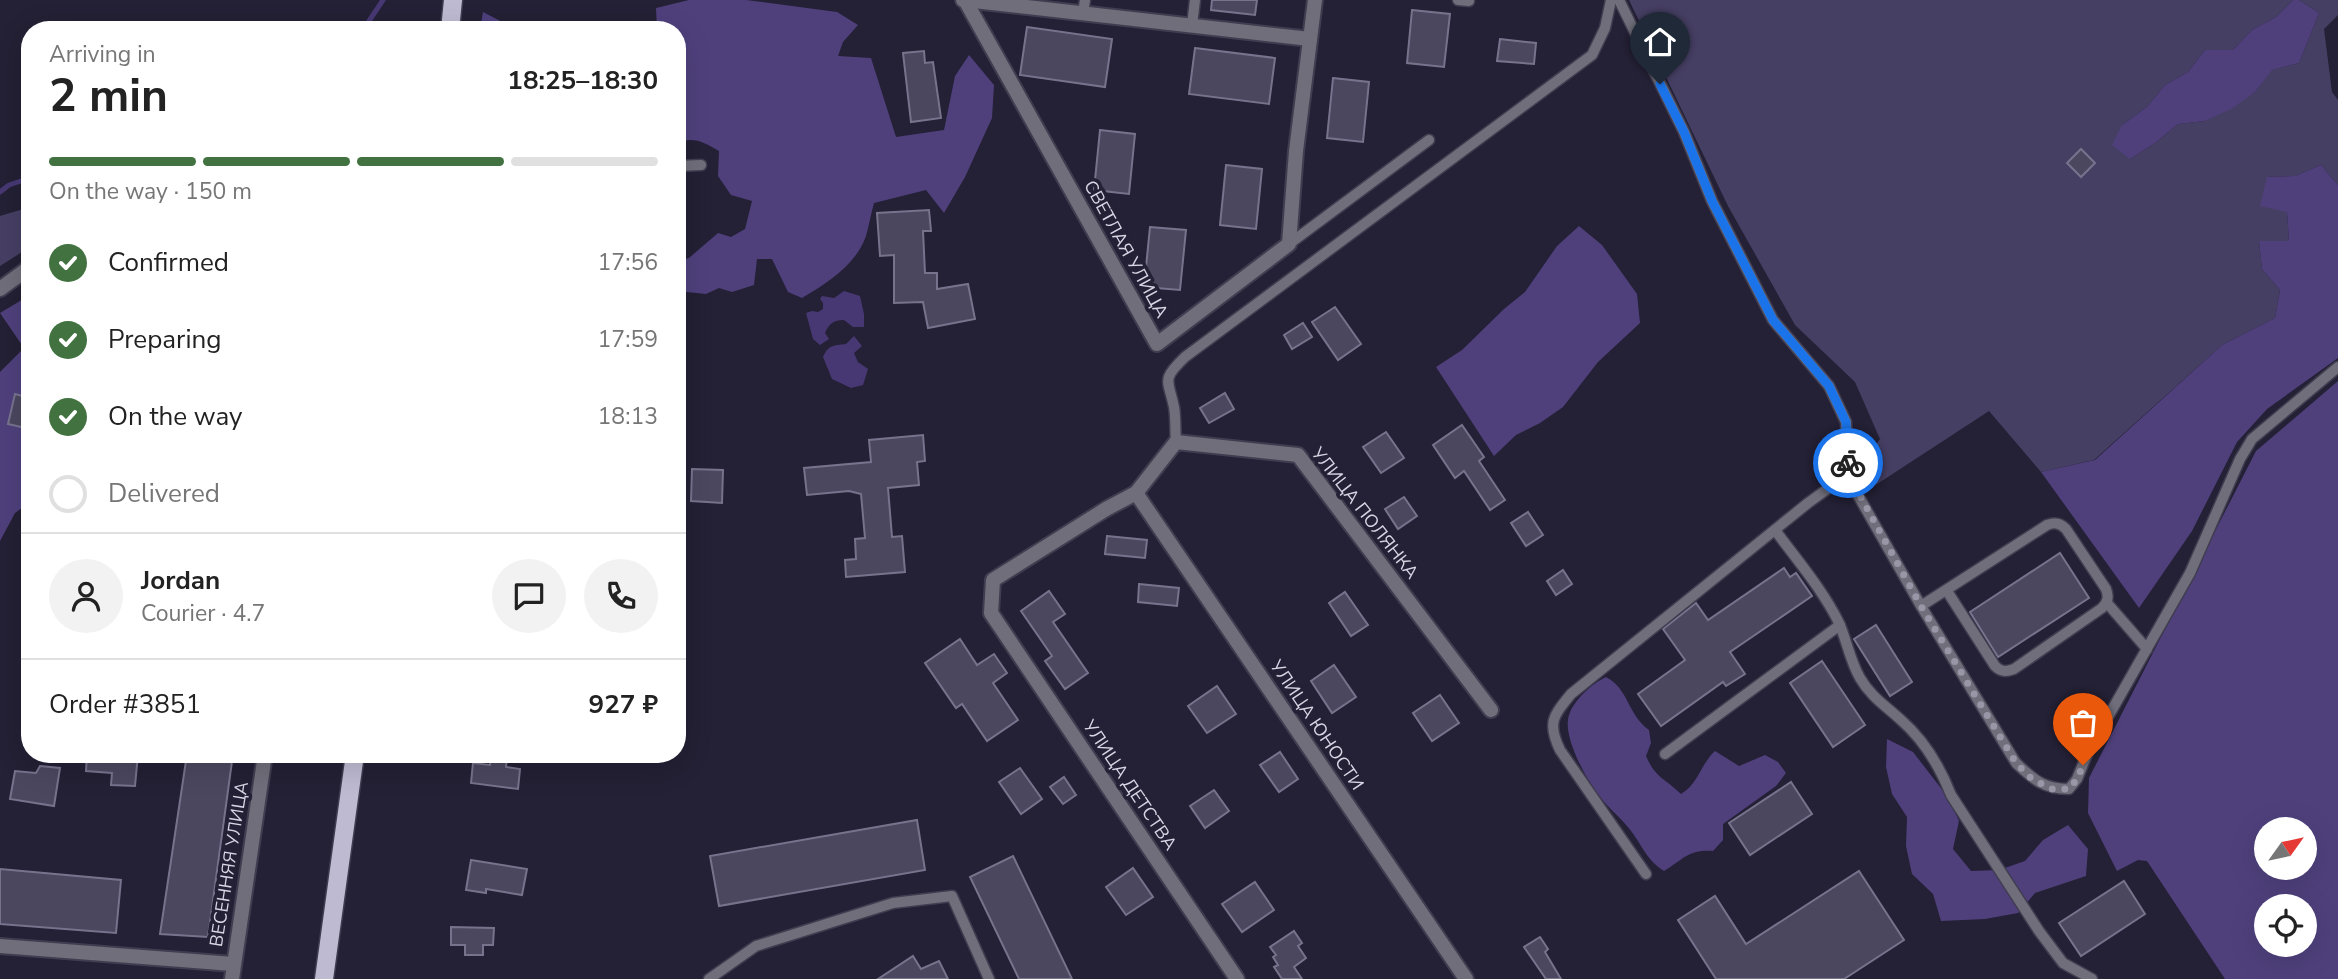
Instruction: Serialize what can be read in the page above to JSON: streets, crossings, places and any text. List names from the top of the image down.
{
  "streets": {
    "street": [
      "СВЕТЛАЯ УЛИЦА",
      "УЛИЦА ПОЛЯНКА",
      "УЛИЦА ЮНОСТИ",
      "УЛИЦА ДЕТСТВА",
      "ВЕСЕННЯЯ УЛИЦА"
    ]
  },
  "crossings": [
    ["УЛИЦА ЮНОСТИ", "УЛИЦА ДЕТСТВА"]
  ],
  "north": "top right",
  "page": {
    "heading": ["2 min", "Arriving in", "18:25–18:30"],
    "panel": [
      "Jordan",
      "Courier · 4.7",
      "Order #3851",
      "927 ₽"
    ],
    "bar": "On the way · 150 m",
    "list": [
      ["Confirmed", "17:56"],
      ["Preparing", "17:59"],
      ["On the way", "18:13"],
      "Delivered"
    ]
  }
}
